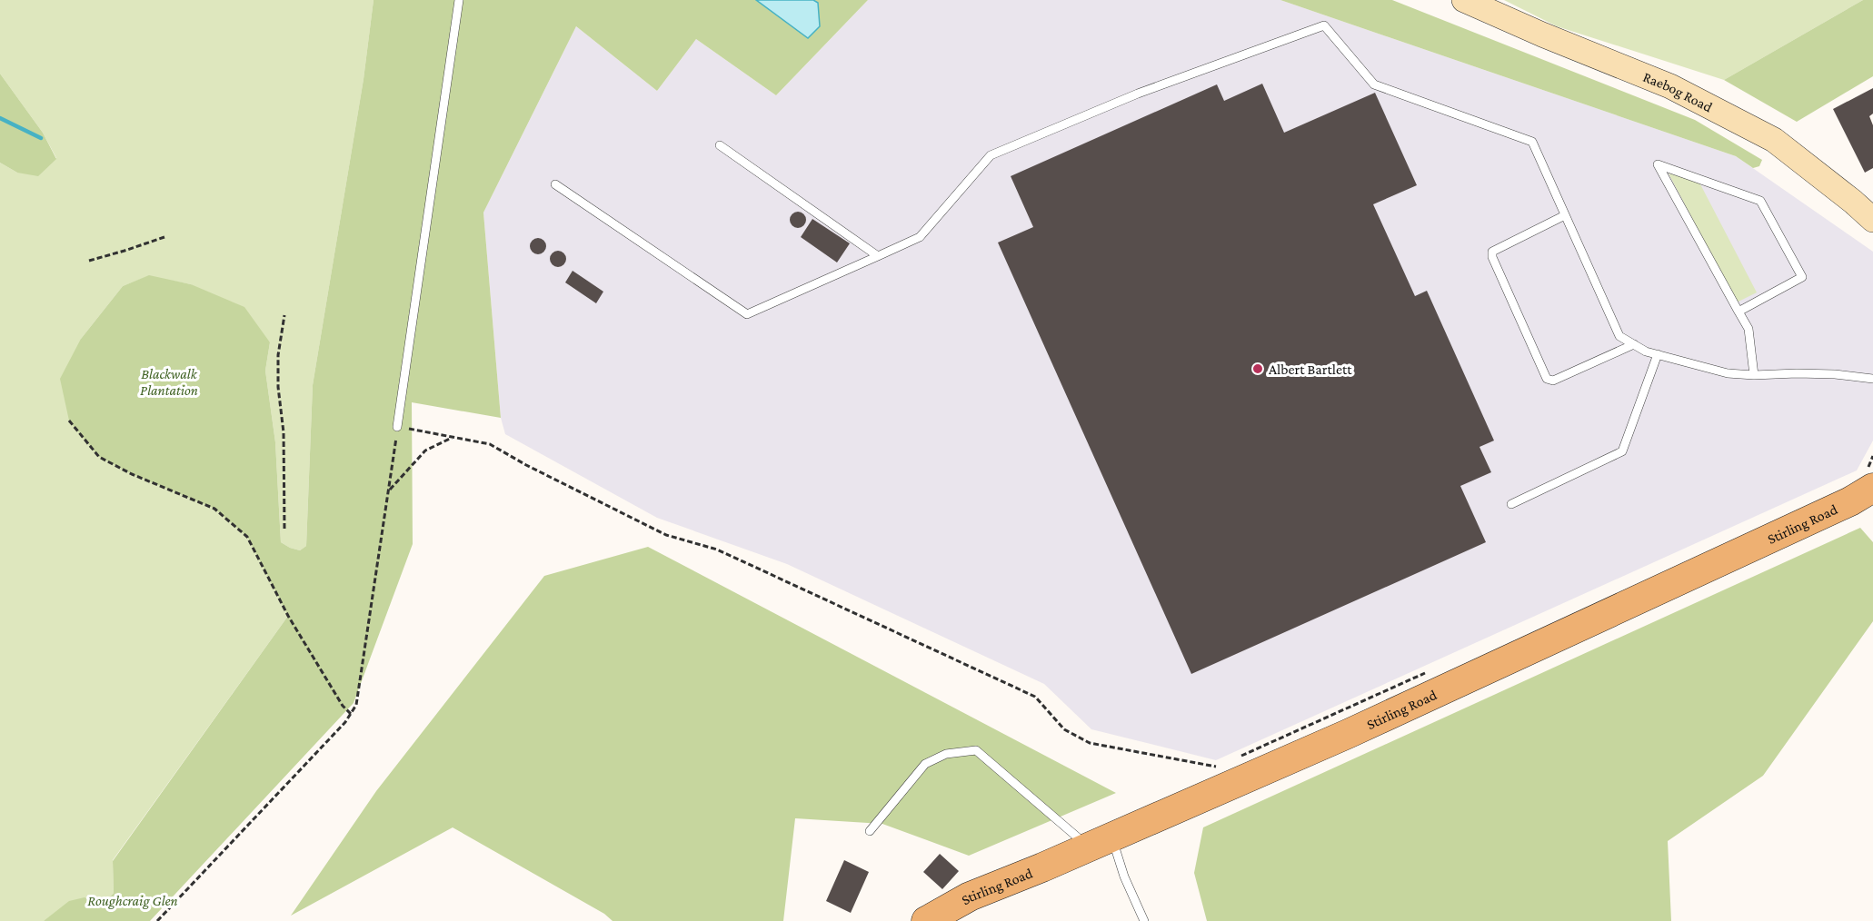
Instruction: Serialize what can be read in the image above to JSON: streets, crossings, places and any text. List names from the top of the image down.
{
  "streets": {
    "main road": ["Raebog Road", "Stirling Road"]
  },
  "parks": ["Blackwalk Plantation", "Roughcraig Glen"],
  "places": ["Albert Bartlett"]
}
